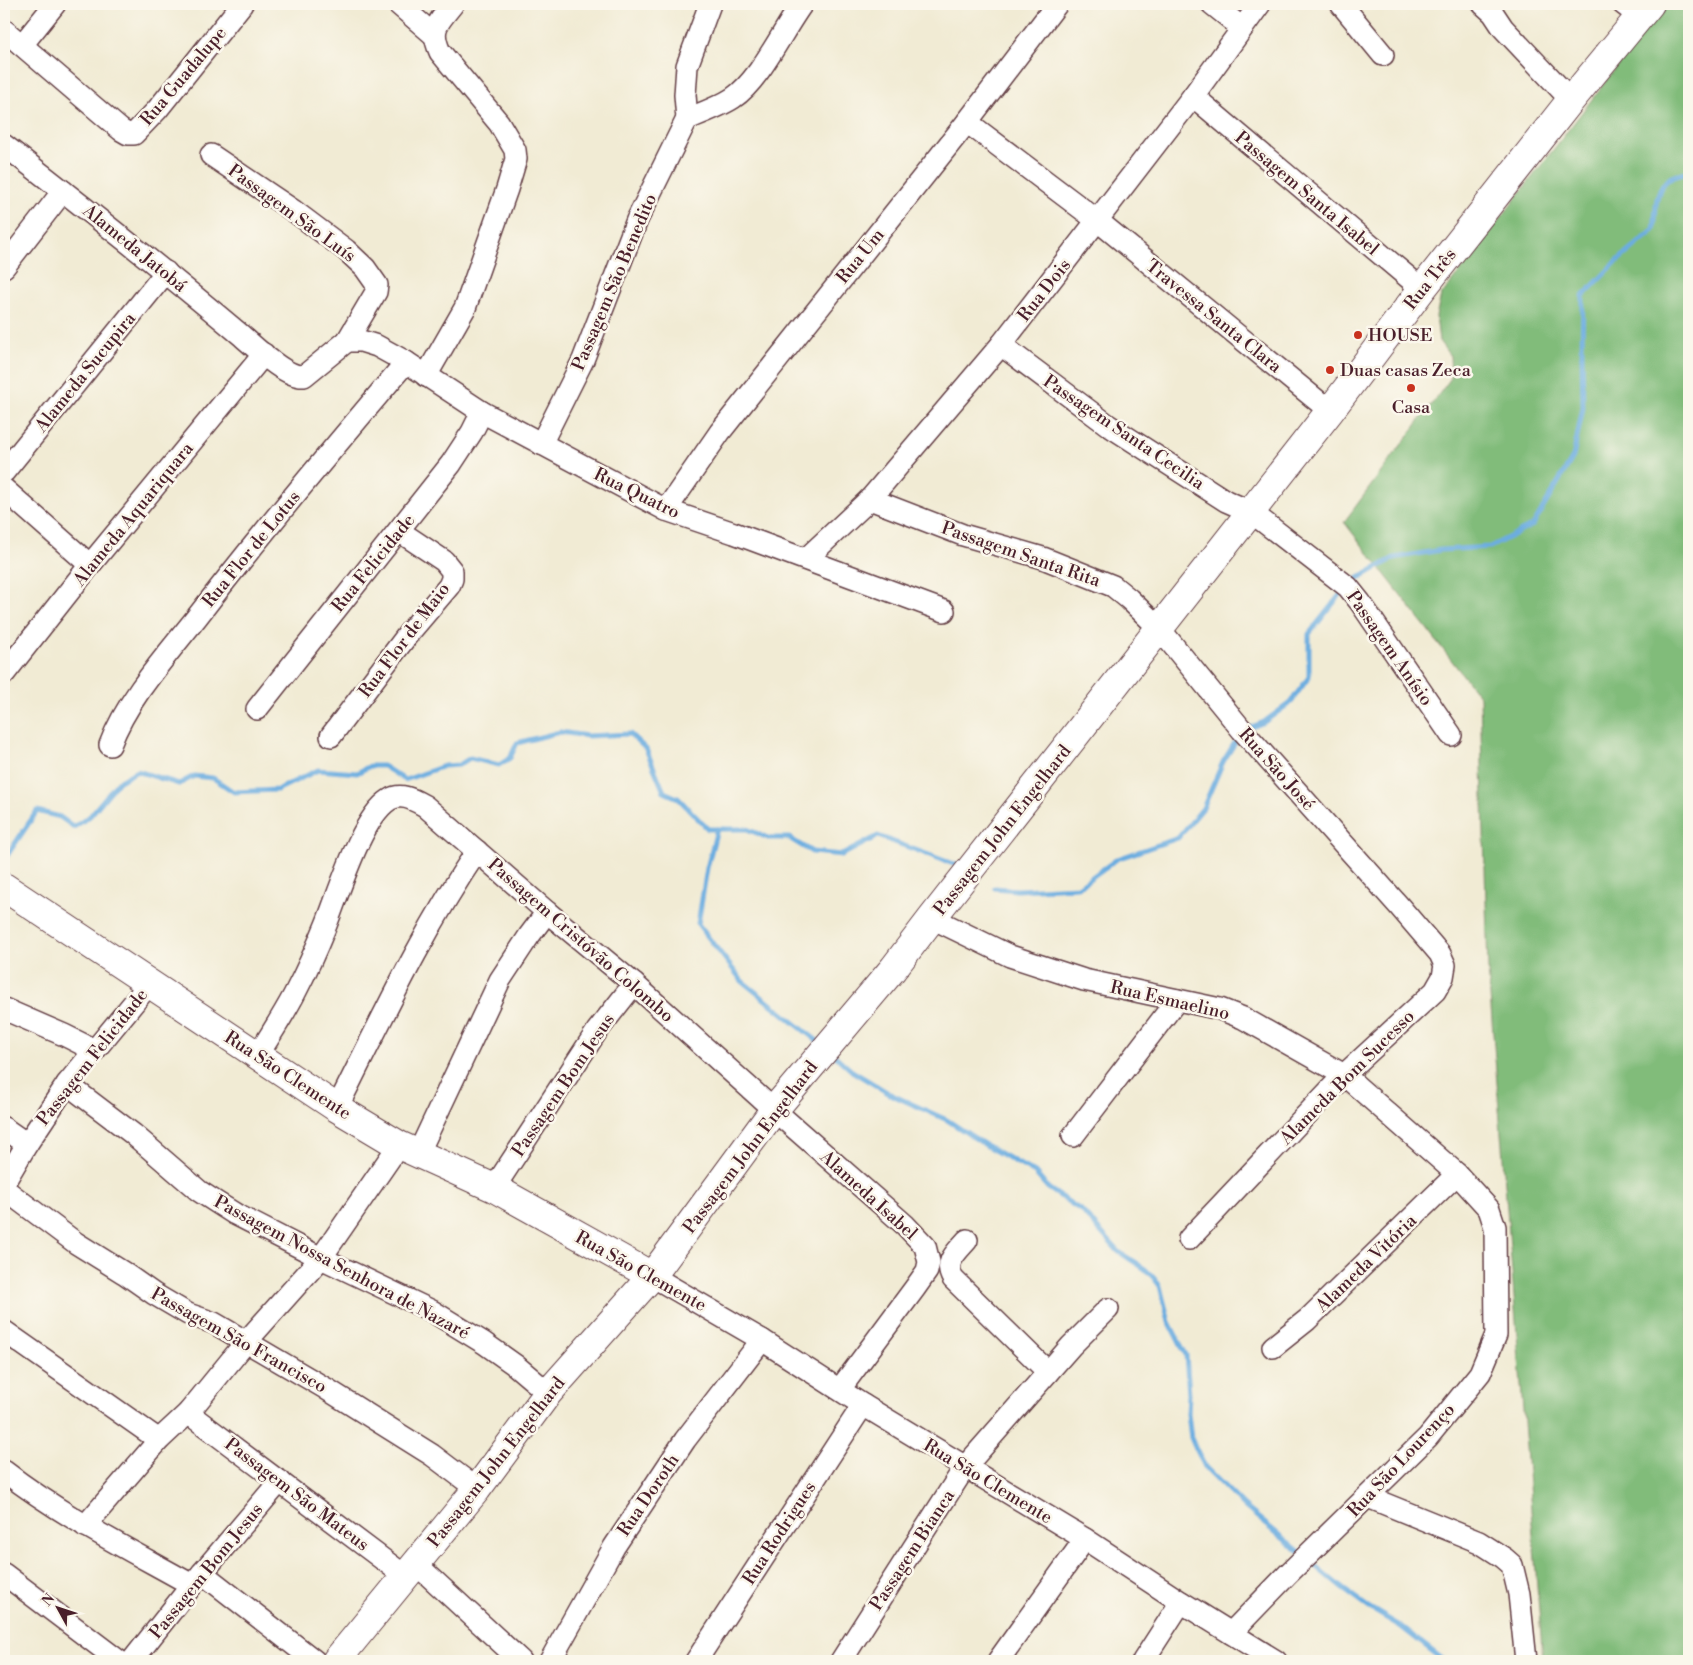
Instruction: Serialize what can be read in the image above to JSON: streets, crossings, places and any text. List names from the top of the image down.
{
  "streets": {
    "main road": ["Rua Três", "Passagem John Engelhard", "Rua São Clemente"],
    "street": [
      "Rua Guadalupe",
      "Passagem Santa Isabel",
      "Passagem São Luís",
      "Alameda Jatobá",
      "Rua Um",
      "Passagem São Benedito",
      "Rua Dois",
      "Travessa Santa Clara",
      "Alameda Sucupira",
      "Passagem Santa Cecilia",
      "Rua Quatro",
      "Alameda Aquariquara",
      "Rua Flor de Lotus",
      "Passagem Santa Rita",
      "Rua Felicidade",
      "Rua Flor de Maio",
      "Passagem Anísio",
      "Rua São José",
      "Passagem Cristóvão Colombo",
      "Rua Esmaelino",
      "Passagem Felicidade",
      "Alameda Bom Sucesso",
      "Passagem Bom Jesus",
      "Alameda Isabel",
      "Alameda Vitória",
      "Passagem Nossa Senhora de Nazaré",
      "Passagem São Francisco",
      "Rua São Lourenço",
      "Passagem São Mateus",
      "Rua Doroth",
      "Rua Rodrigues",
      "Passagem Bianca"
    ]
  },
  "crossings": [
    ["Passagem Santa Isabel", "Rua Três"],
    ["Passagem Santa Isabel", "Rua Dois"],
    ["Passagem São Luís", "Alameda Jatobá"],
    ["Passagem São Luís", "Rua Quatro"],
    ["Passagem São Luís", "Alameda Aquariquara"],
    ["Alameda Jatobá", "Alameda Sucupira"],
    ["Alameda Jatobá", "Alameda Aquariquara"],
    ["Rua Um", "Travessa Santa Clara"],
    ["Rua Um", "Rua Quatro"],
    ["Rua Três", "Travessa Santa Clara"],
    ["Rua Três", "Passagem Santa Cecilia"],
    ["Rua Três", "Passagem Santa Rita"],
    ["Rua Três", "Passagem Anísio"],
    ["Rua Três", "Rua São José"],
    ["Rua Três", "Passagem John Engelhard"],
    ["Passagem São Benedito", "Rua Quatro"],
    ["Rua Dois", "Travessa Santa Clara"],
    ["Rua Dois", "Passagem Santa Cecilia"],
    ["Rua Dois", "Rua Quatro"],
    ["Rua Dois", "Passagem Santa Rita"],
    ["Passagem Santa Cecilia", "Passagem Anísio"],
    ["Rua Quatro", "Rua Flor de Lotus"],
    ["Rua Quatro", "Rua Felicidade"],
    ["Passagem Santa Rita", "Rua São José"],
    ["Passagem Santa Rita", "Passagem John Engelhard"],
    ["Rua Felicidade", "Rua Flor de Maio"],
    ["Rua São José", "Passagem John Engelhard"],
    ["Rua São José", "Alameda Bom Sucesso"],
    ["Passagem John Engelhard", "Passagem Cristóvão Colombo"],
    ["Passagem John Engelhard", "Rua Esmaelino"],
    ["Passagem John Engelhard", "Rua São Clemente"],
    ["Passagem John Engelhard", "Alameda Isabel"],
    ["Passagem John Engelhard", "Passagem Nossa Senhora de Nazaré"],
    ["Passagem John Engelhard", "Passagem São Francisco"],
    ["Passagem John Engelhard", "Passagem São Mateus"],
    ["Passagem Cristóvão Colombo", "Rua São Clemente"],
    ["Passagem Cristóvão Colombo", "Passagem Bom Jesus"],
    ["Passagem Cristóvão Colombo", "Alameda Isabel"],
    ["Rua Esmaelino", "Alameda Bom Sucesso"],
    ["Rua Esmaelino", "Alameda Vitória"],
    ["Rua Esmaelino", "Rua São Lourenço"],
    ["Passagem Felicidade", "Rua São Clemente"],
    ["Passagem Felicidade", "Passagem Nossa Senhora de Nazaré"],
    ["Rua São Clemente", "Passagem Bom Jesus"],
    ["Rua São Clemente", "Alameda Isabel"],
    ["Rua São Clemente", "Rua São Lourenço"],
    ["Rua São Clemente", "Rua Doroth"],
    ["Rua São Clemente", "Rua Rodrigues"],
    ["Rua São Clemente", "Passagem Bianca"],
    ["Passagem Bom Jesus", "Passagem São Mateus"],
    ["Alameda Vitória", "Rua São Lourenço"]
  ],
  "places": ["HOUSE", "Duas casas Zeca", "Casa"],
  "north": "top left"
}
